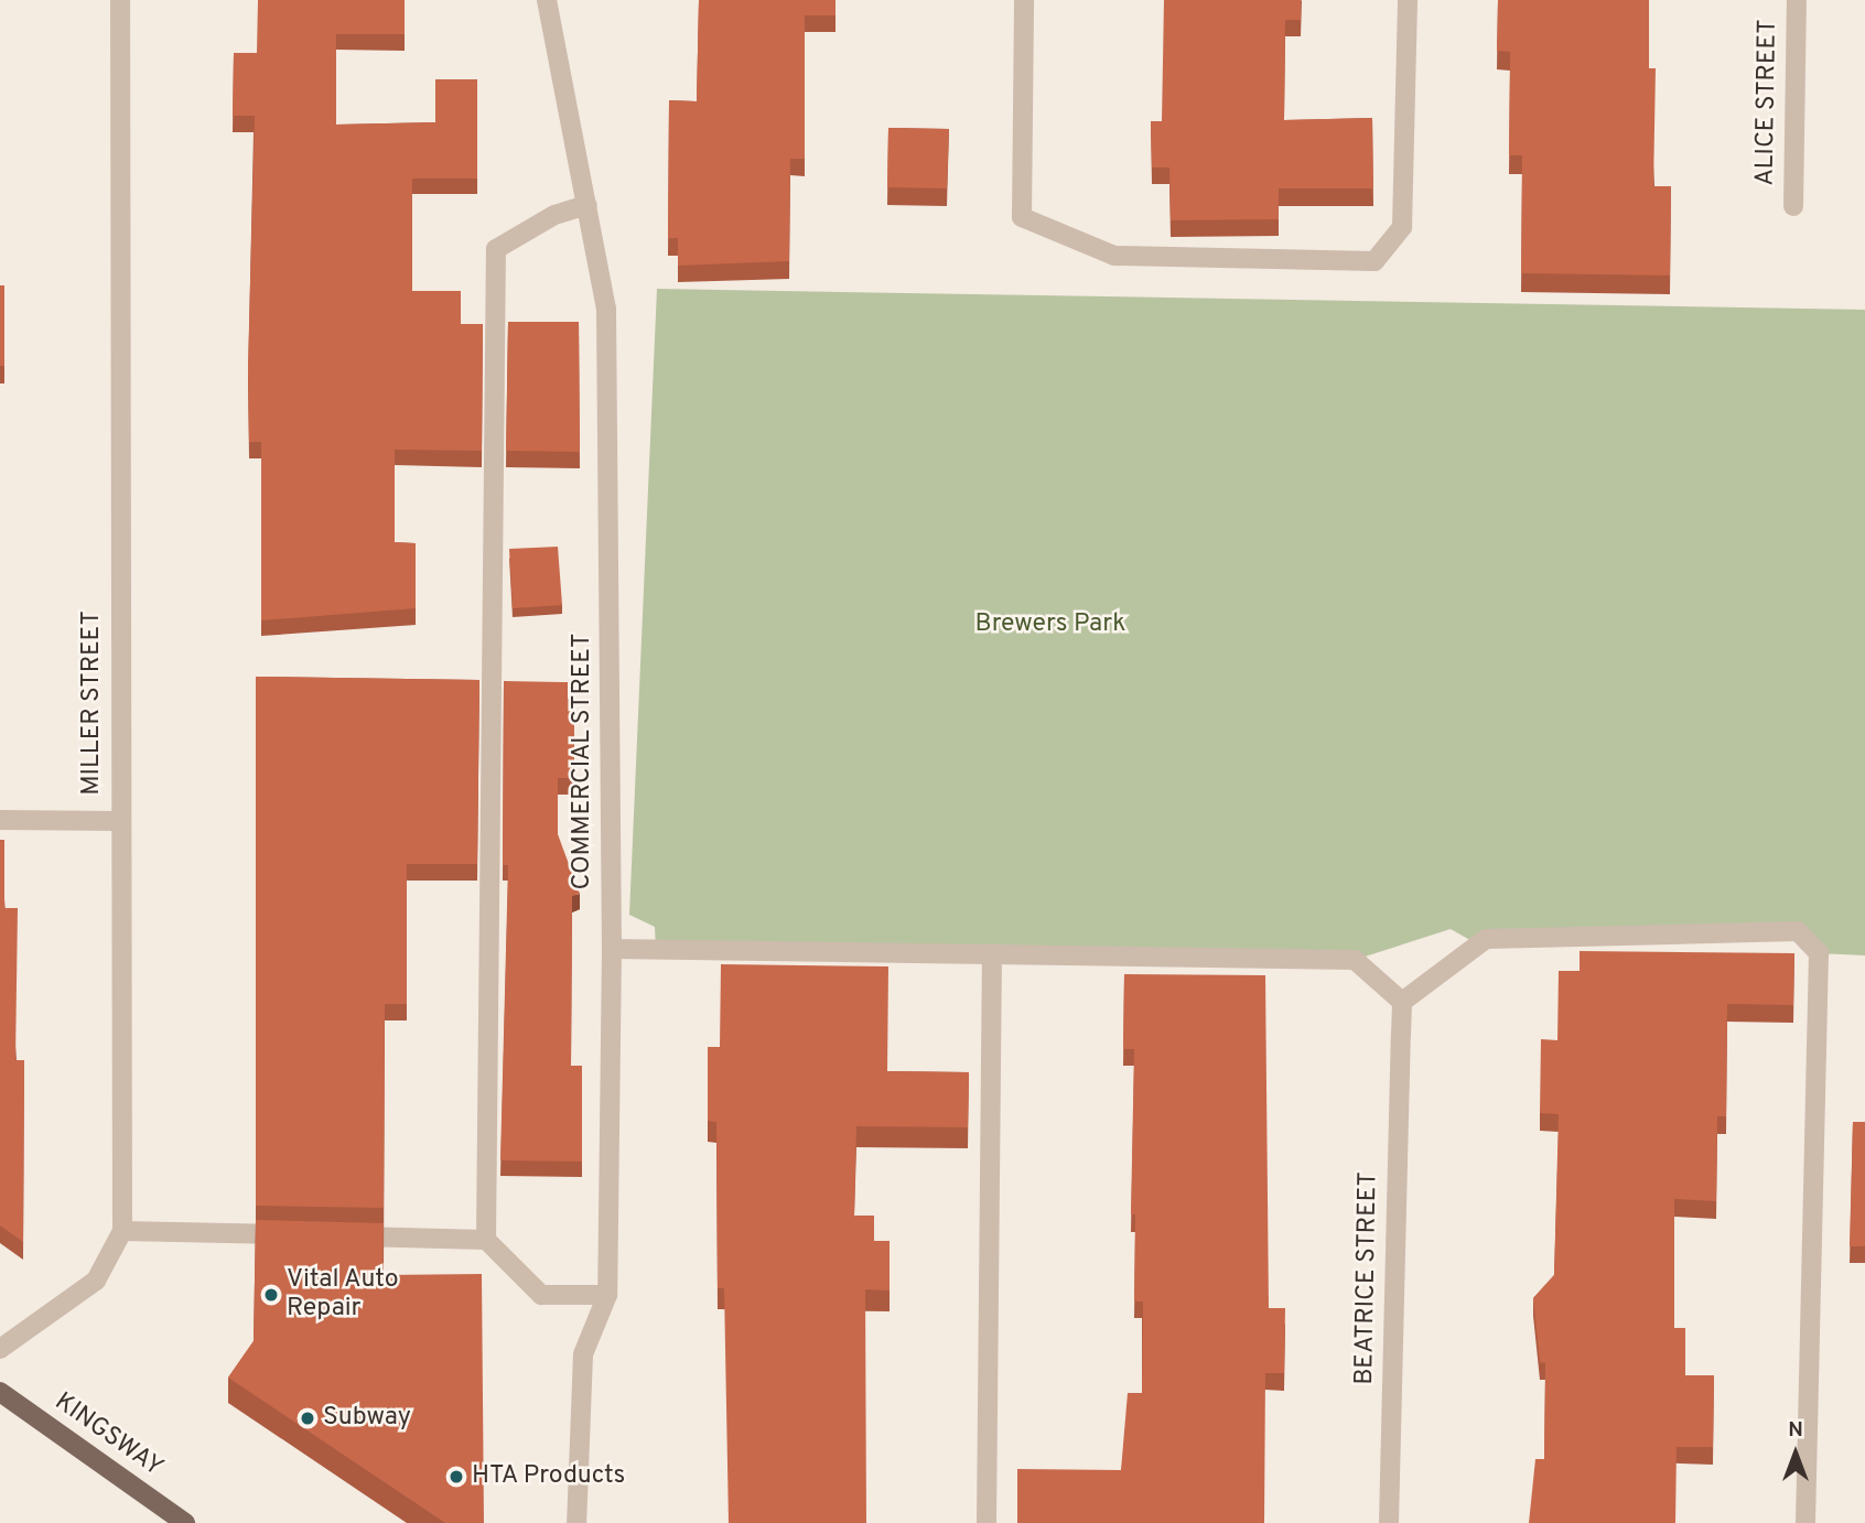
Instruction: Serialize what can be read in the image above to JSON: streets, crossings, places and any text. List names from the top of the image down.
{
  "streets": {
    "main road": ["KINGSWAY"],
    "street": [
      "ALICE STREET",
      "MILLER STREET",
      "COMMERCIAL STREET",
      "BEATRICE STREET"
    ]
  },
  "parks": ["Brewers Park"],
  "places": ["Vital Auto Repair", "Subway", "HTA Products"],
  "north": "top"
}
